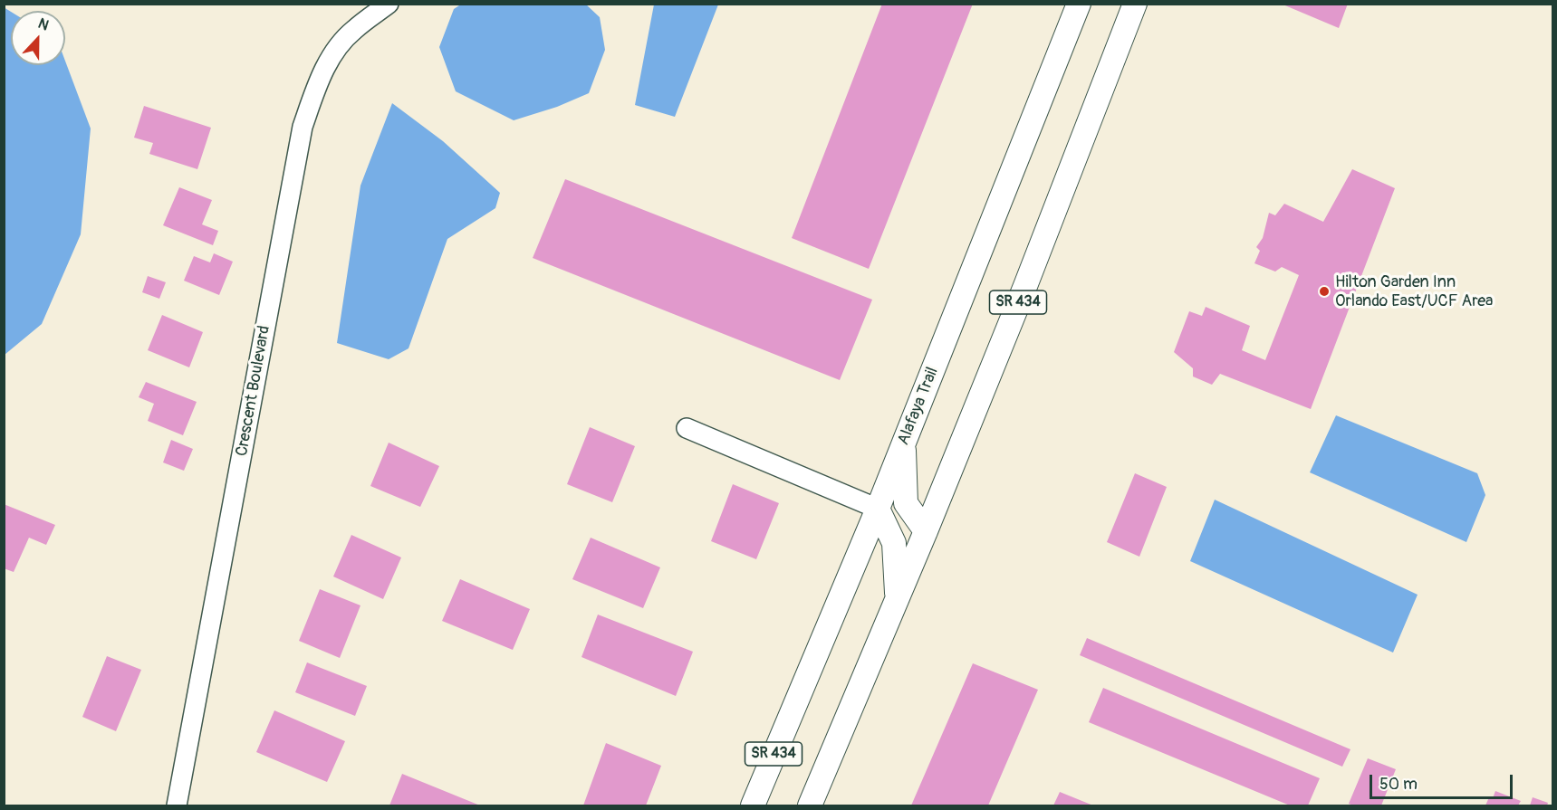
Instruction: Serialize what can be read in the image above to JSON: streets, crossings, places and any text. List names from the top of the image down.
{
  "streets": {
    "main road": ["SR 434", "Alafaya Trail"],
    "street": ["Crescent Boulevard"]
  },
  "places": ["Hilton Garden Inn Orlando East/UCF Area"],
  "scale_bar": "50 m",
  "north": "top"
}
